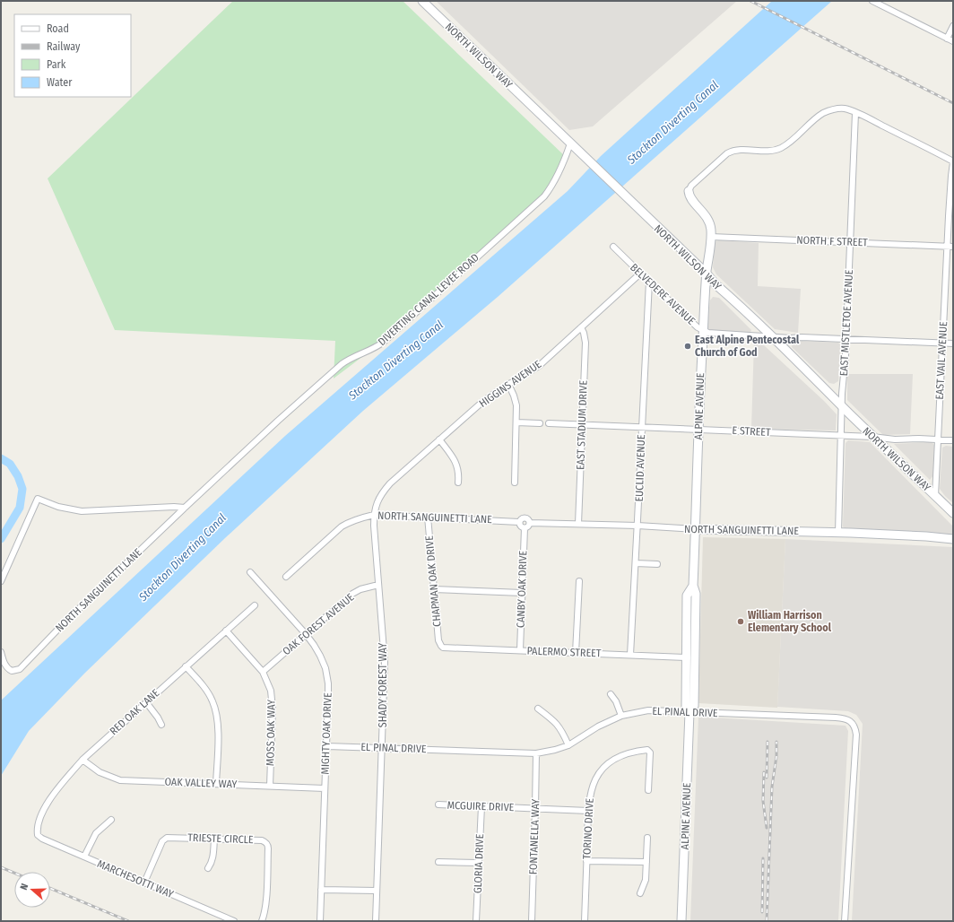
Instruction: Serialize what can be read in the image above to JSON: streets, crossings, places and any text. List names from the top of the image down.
{
  "streets": {
    "street": [
      "NORTH WILSON WAY",
      "NORTH F STREET",
      "BELVEDERE AVENUE",
      "DIVERTING CANAL LEVEE ROAD",
      "EAST MISTLETOE AVENUE",
      "EAST VAIL AVENUE",
      "HIGGINS AVENUE",
      "ALPINE AVENUE",
      "EAST STADIUM DRIVE",
      "E STREET",
      "EUCLID AVENUE",
      "NORTH SANGUINETTI LANE",
      "CHAPMAN OAK DRIVE",
      "CANBY OAK DRIVE",
      "OAK FOREST AVENUE",
      "PALERMO STREET",
      "SHADY FOREST WAY",
      "RED OAK LANE",
      "EL PINAL DRIVE",
      "MOSS OAK WAY",
      "MIGHTY OAK DRIVE",
      "OAK VALLEY WAY",
      "MCGUIRE DRIVE",
      "TORINO DRIVE",
      "FONTANELLA WAY",
      "TRIESTE CIRCLE",
      "GLORIA DRIVE",
      "MARCHESOTTI WAY"
    ]
  },
  "crossings": [
    ["NORTH WILSON WAY", "BELVEDERE AVENUE"],
    ["NORTH WILSON WAY", "DIVERTING CANAL LEVEE ROAD"],
    ["NORTH WILSON WAY", "EAST MISTLETOE AVENUE"],
    ["NORTH WILSON WAY", "EAST VAIL AVENUE"],
    ["NORTH WILSON WAY", "ALPINE AVENUE"],
    ["NORTH WILSON WAY", "E STREET"],
    ["NORTH F STREET", "EAST MISTLETOE AVENUE"],
    ["NORTH F STREET", "EAST VAIL AVENUE"],
    ["NORTH F STREET", "ALPINE AVENUE"],
    ["BELVEDERE AVENUE", "EAST MISTLETOE AVENUE"],
    ["BELVEDERE AVENUE", "EAST VAIL AVENUE"],
    ["BELVEDERE AVENUE", "HIGGINS AVENUE"],
    ["BELVEDERE AVENUE", "ALPINE AVENUE"],
    ["BELVEDERE AVENUE", "EUCLID AVENUE"],
    ["DIVERTING CANAL LEVEE ROAD", "NORTH SANGUINETTI LANE"],
    ["EAST MISTLETOE AVENUE", "E STREET"],
    ["EAST MISTLETOE AVENUE", "NORTH SANGUINETTI LANE"],
    ["EAST VAIL AVENUE", "E STREET"],
    ["HIGGINS AVENUE", "EAST STADIUM DRIVE"],
    ["HIGGINS AVENUE", "NORTH SANGUINETTI LANE"],
    ["HIGGINS AVENUE", "SHADY FOREST WAY"],
    ["ALPINE AVENUE", "E STREET"],
    ["ALPINE AVENUE", "NORTH SANGUINETTI LANE"],
    ["ALPINE AVENUE", "PALERMO STREET"],
    ["ALPINE AVENUE", "EL PINAL DRIVE"],
    ["EAST STADIUM DRIVE", "E STREET"],
    ["EAST STADIUM DRIVE", "NORTH SANGUINETTI LANE"],
    ["E STREET", "EUCLID AVENUE"],
    ["EUCLID AVENUE", "NORTH SANGUINETTI LANE"],
    ["EUCLID AVENUE", "PALERMO STREET"],
    ["NORTH SANGUINETTI LANE", "CHAPMAN OAK DRIVE"],
    ["NORTH SANGUINETTI LANE", "CANBY OAK DRIVE"],
    ["NORTH SANGUINETTI LANE", "SHADY FOREST WAY"],
    ["CHAPMAN OAK DRIVE", "PALERMO STREET"],
    ["CANBY OAK DRIVE", "PALERMO STREET"],
    ["OAK FOREST AVENUE", "SHADY FOREST WAY"],
    ["OAK FOREST AVENUE", "MOSS OAK WAY"],
    ["OAK FOREST AVENUE", "MIGHTY OAK DRIVE"],
    ["SHADY FOREST WAY", "EL PINAL DRIVE"],
    ["RED OAK LANE", "MOSS OAK WAY"],
    ["RED OAK LANE", "OAK VALLEY WAY"],
    ["RED OAK LANE", "MARCHESOTTI WAY"],
    ["EL PINAL DRIVE", "MIGHTY OAK DRIVE"],
    ["EL PINAL DRIVE", "FONTANELLA WAY"],
    ["MOSS OAK WAY", "OAK VALLEY WAY"],
    ["MIGHTY OAK DRIVE", "OAK VALLEY WAY"],
    ["MCGUIRE DRIVE", "TORINO DRIVE"],
    ["MCGUIRE DRIVE", "FONTANELLA WAY"],
    ["MCGUIRE DRIVE", "GLORIA DRIVE"],
    ["TRIESTE CIRCLE", "MARCHESOTTI WAY"]
  ],
  "water": ["Stockton Diverting Canal"],
  "places": ["East Alpine Pentecostal Church of God", "William Harrison Elementary School"],
  "legend": [
    "Road",
    "Railway",
    "Park",
    "Water"
  ],
  "north": "left"
}
